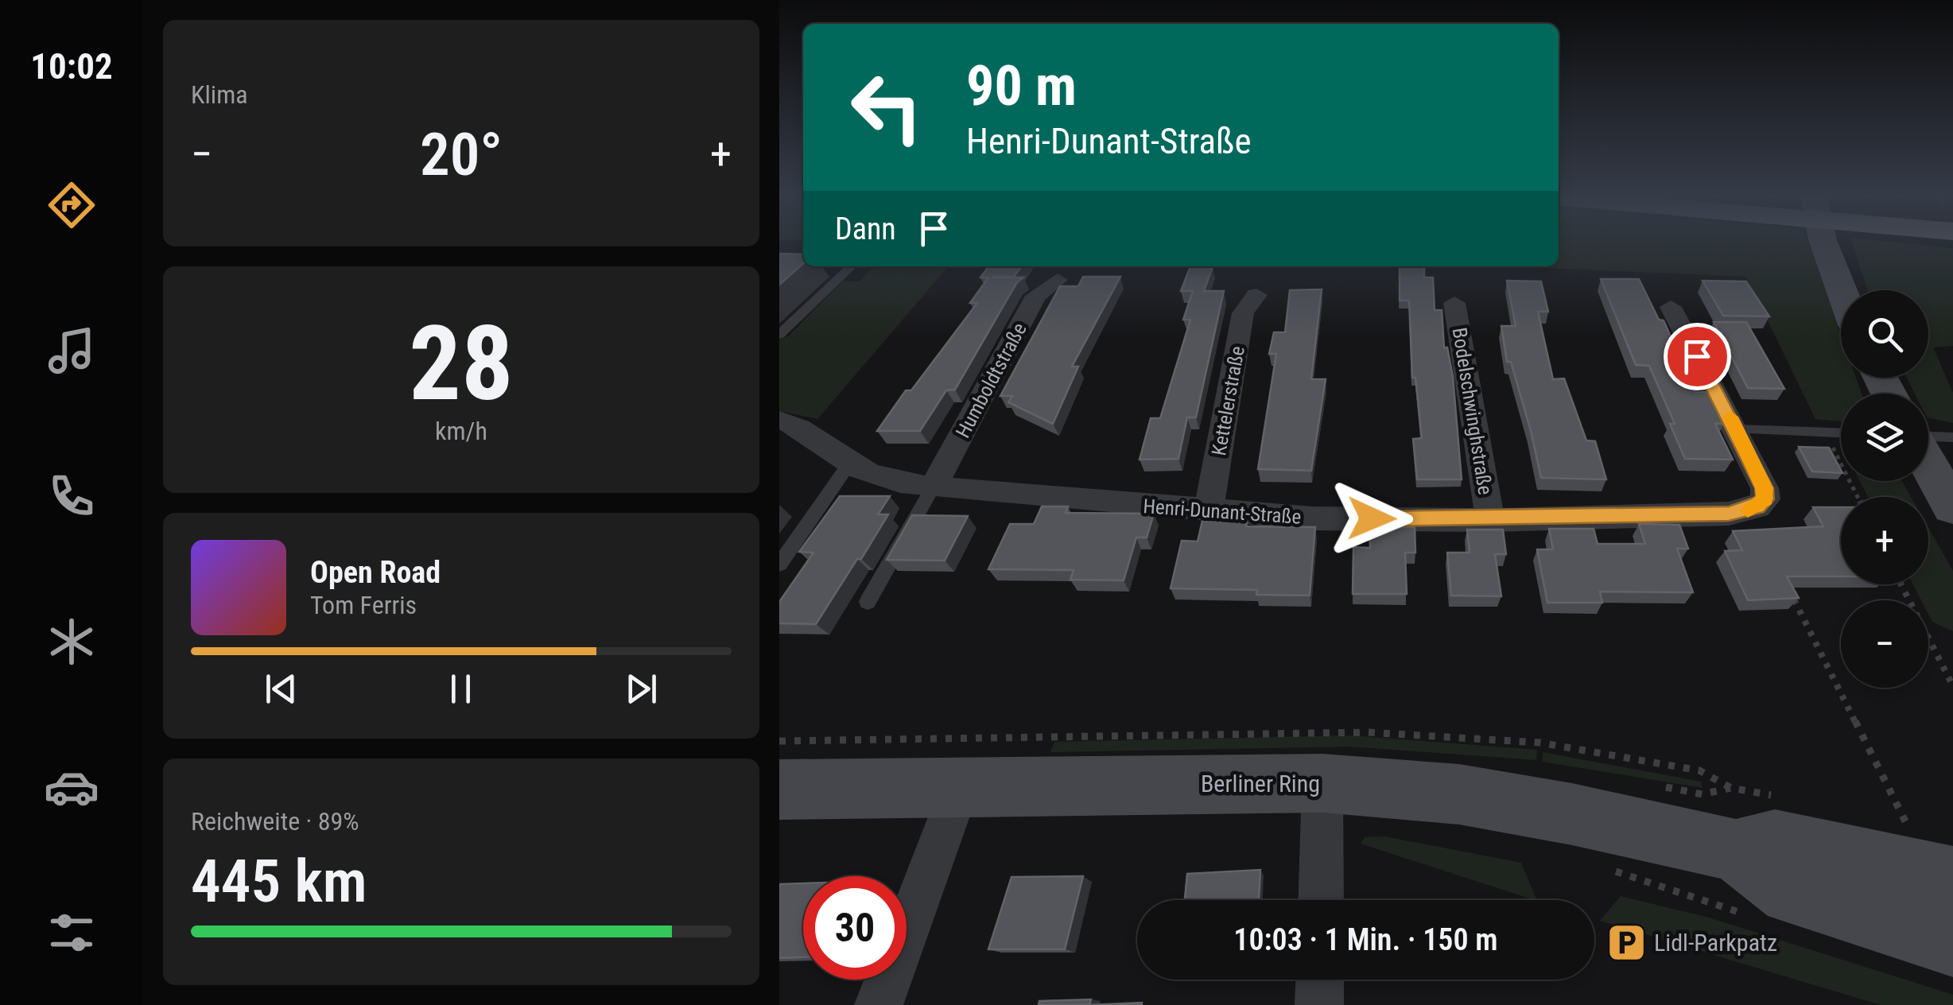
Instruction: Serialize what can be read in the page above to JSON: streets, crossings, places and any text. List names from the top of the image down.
{
  "streets": {
    "street": [
      "Humboldtstraße",
      "Kettelerstraße",
      "Bodelschwinghstraße",
      "Henri-Dunant-Straße",
      "Berliner Ring"
    ]
  },
  "crossings": [
    ["Humboldtstraße", "Henri-Dunant-Straße"],
    ["Kettelerstraße", "Henri-Dunant-Straße"],
    ["Bodelschwinghstraße", "Henri-Dunant-Straße"]
  ],
  "places": {
    "parking": ["Lidl-Parkpatz"]
  },
  "page": {
    "tabs": "10:02",
    "tile": [
      "Klima",
      ["28", "km/h"],
      ["Reichweite · 89%", "445 km"]
    ],
    "turn": ["90 m", "Henri-Dunant-Straße"],
    "heat": ["−", "20°", "+"],
    "then": "Dann",
    "map_buttons": ["+", "−"],
    "song": ["Open Road", "Tom Ferris"],
    "limit": "30",
    "trip": "10:03 · 1 Min. · 150 m"
  }
}
